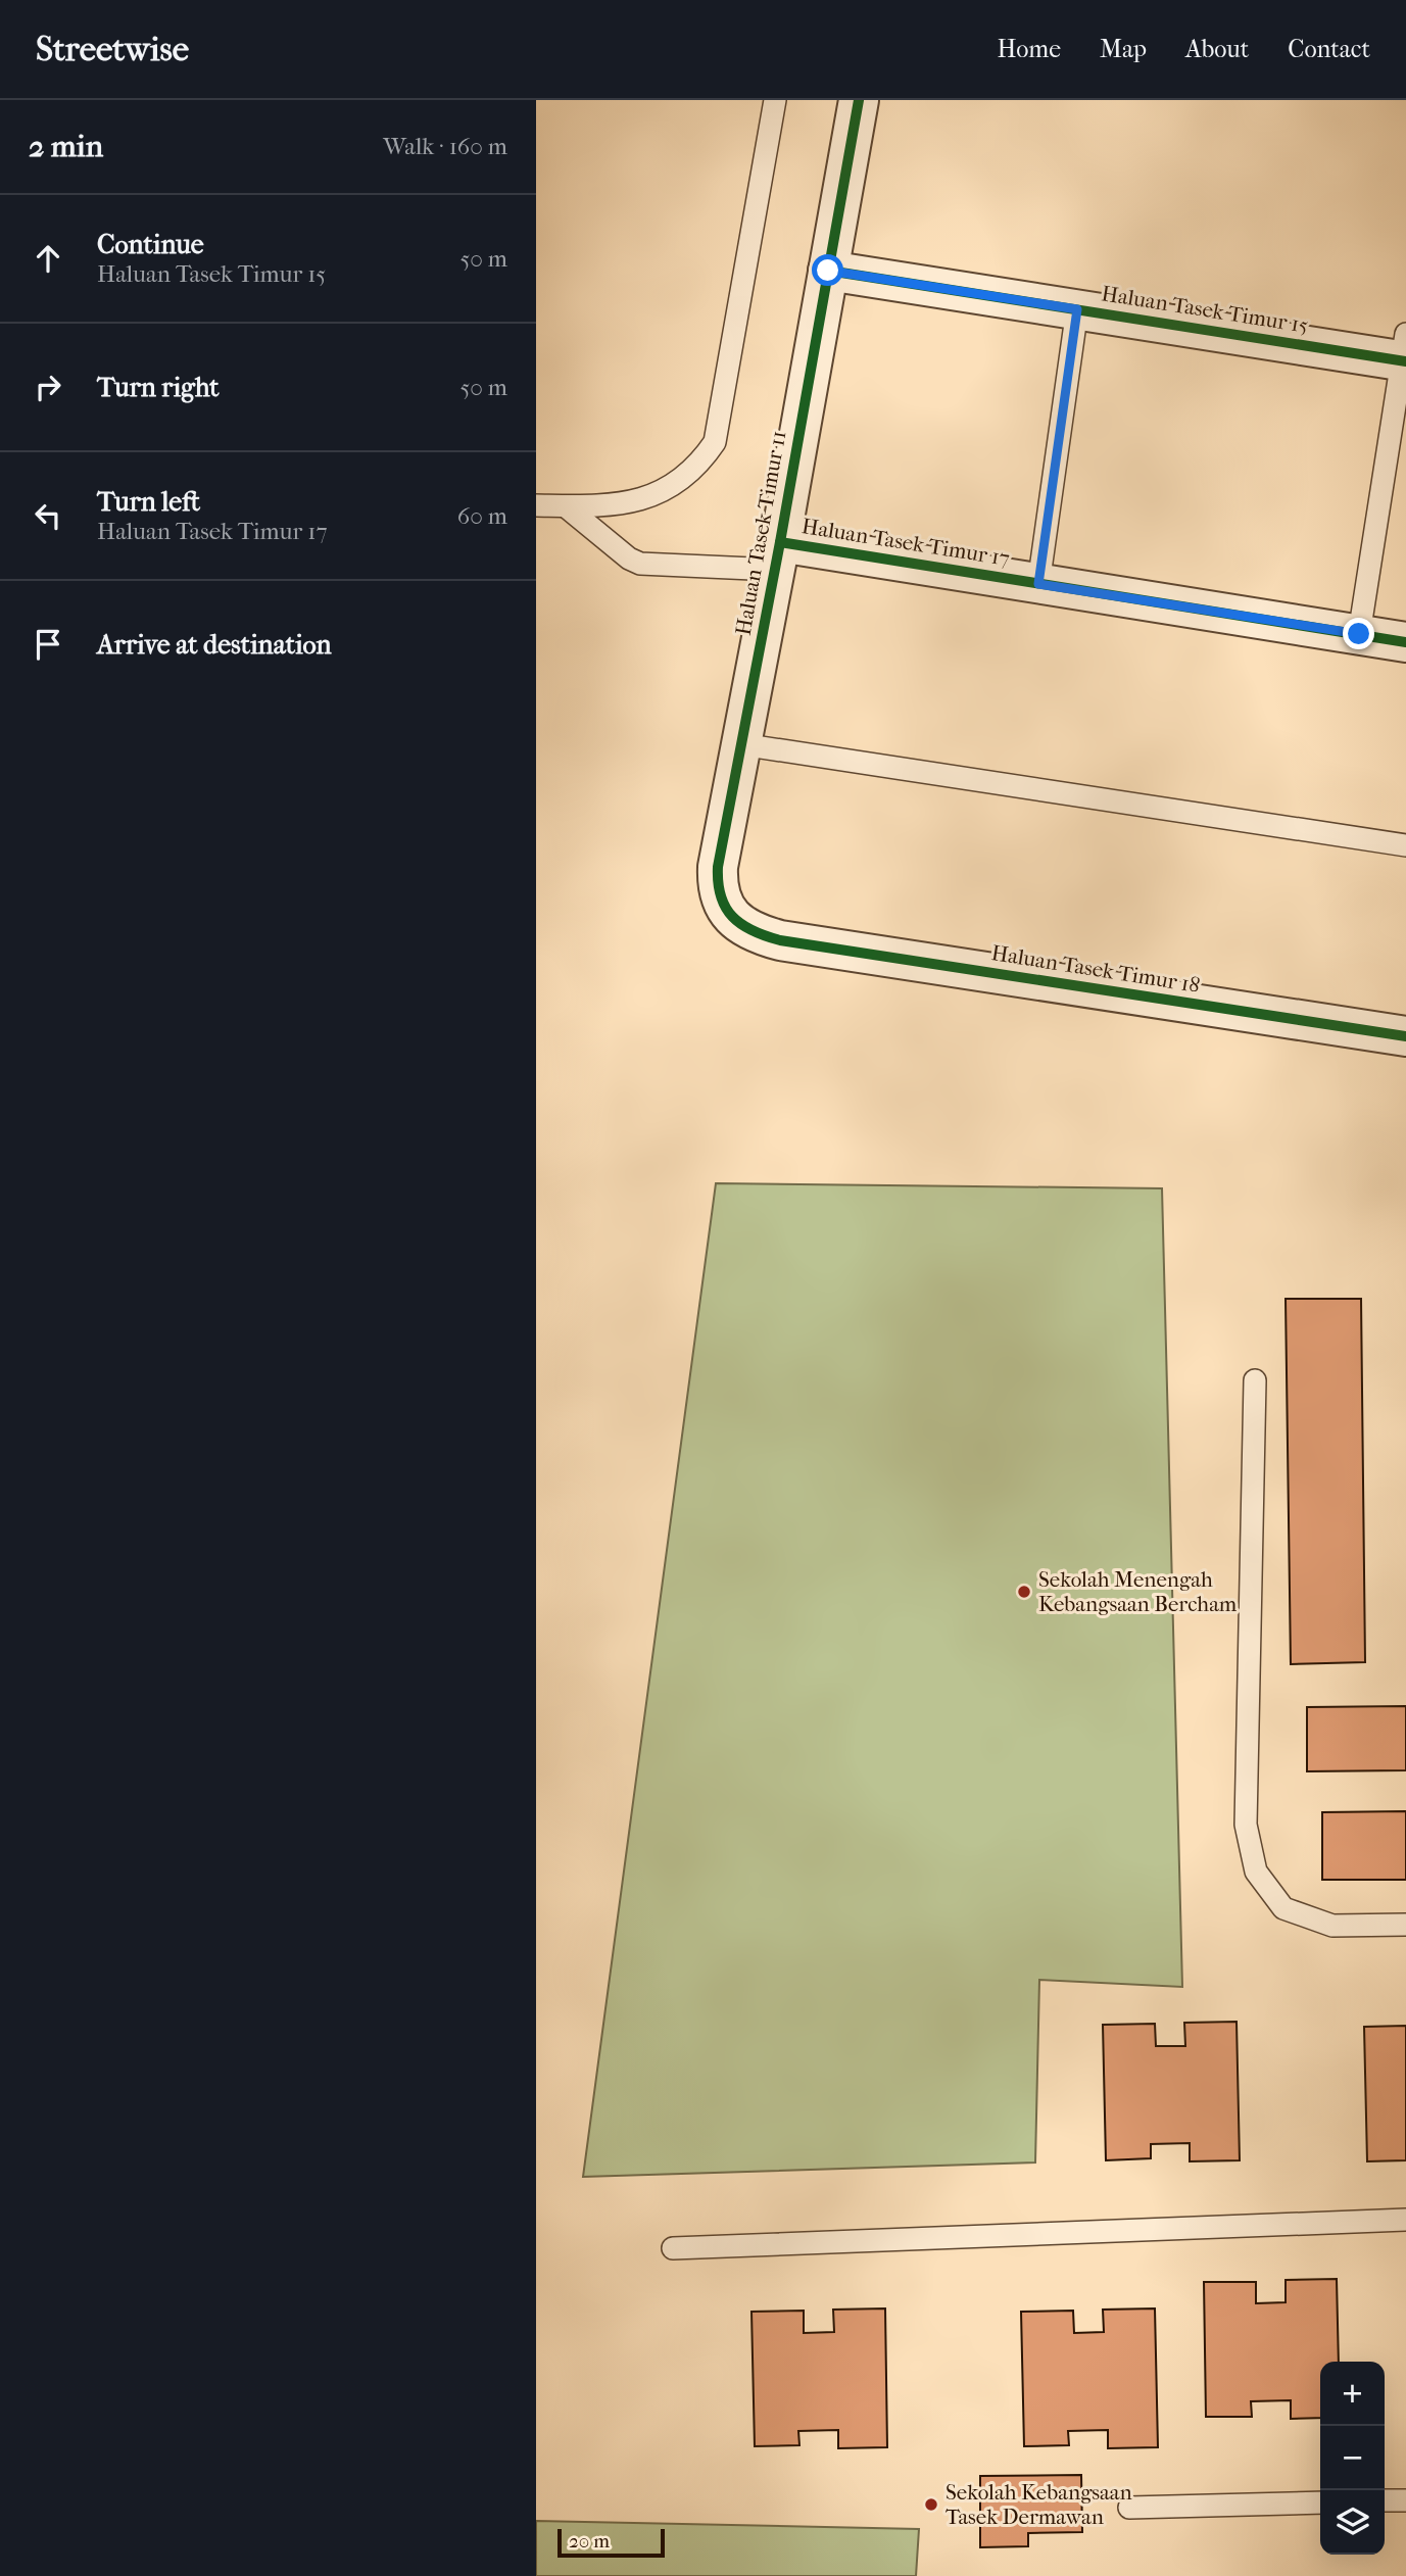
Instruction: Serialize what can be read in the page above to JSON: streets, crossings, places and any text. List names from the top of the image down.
{
  "streets": {
    "street": [
      "Haluan Tasek Timur 15",
      "Haluan Tasek Timur 11",
      "Haluan Tasek Timur 17",
      "Haluan Tasek Timur 18"
    ]
  },
  "crossings": [
    ["Haluan Tasek Timur 15", "Haluan Tasek Timur 11"],
    ["Haluan Tasek Timur 11", "Haluan Tasek Timur 17"],
    ["Haluan Tasek Timur 11", "Haluan Tasek Timur 18"]
  ],
  "places": ["Sekolah Menengah Kebangsaan Bercham", "Sekolah Kebangsaan Tasek Dermawan"],
  "scale_bar": "20 m",
  "page": {
    "header": "Streetwise",
    "nav": [
      "Home",
      "Map",
      "About",
      "Contact"
    ],
    "heading": ["2 min", "Walk · 160 m"],
    "list": [
      ["Continue", "Haluan Tasek Timur 15", "50 m"],
      ["Turn right", "50 m"],
      ["Turn left", "Haluan Tasek Timur 17", "60 m"],
      "Arrive at destination"
    ],
    "map_buttons": ["+", "−"],
    "scale": "20 m"
  }
}
